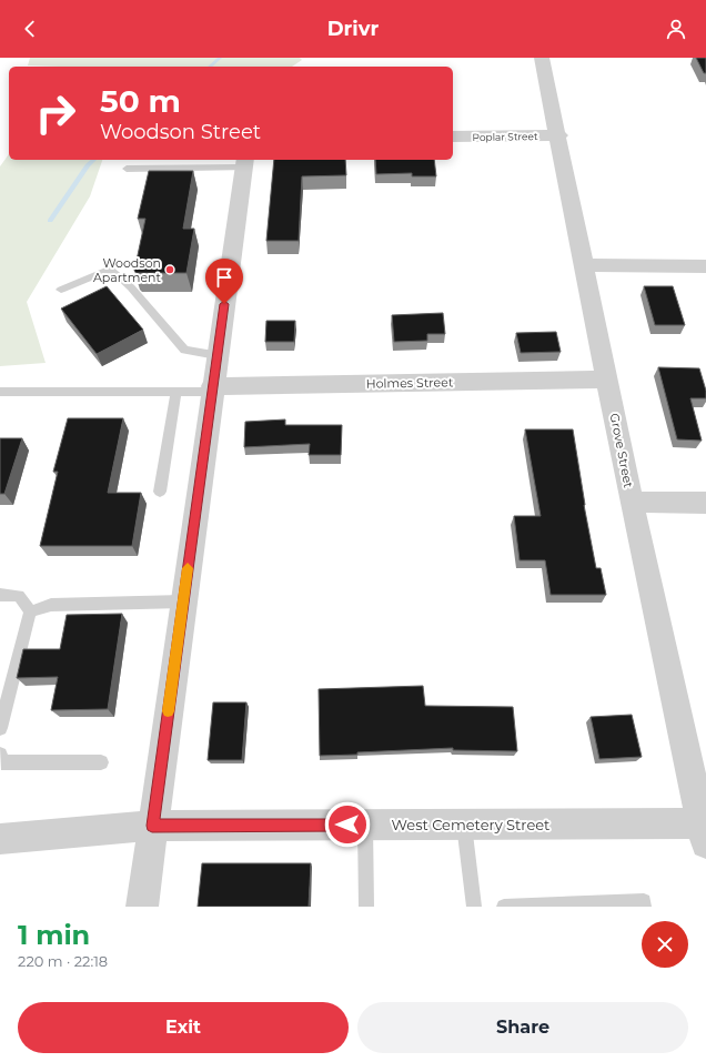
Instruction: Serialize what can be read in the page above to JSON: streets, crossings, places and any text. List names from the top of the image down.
{
  "streets": {
    "street": [
      "Poplar Street",
      "Holmes Street",
      "Grove Street",
      "West Cemetery Street"
    ]
  },
  "crossings": [
    ["Poplar Street", "Grove Street"],
    ["Holmes Street", "Grove Street"],
    ["Grove Street", "West Cemetery Street"]
  ],
  "places": ["Woodson Apartment"],
  "page": {
    "header": "Drivr",
    "turn": ["50 m", "Woodson Street"],
    "heading": ["1 min", "220 m · 22:18"],
    "buttons": ["Exit", "Share"]
  }
}
